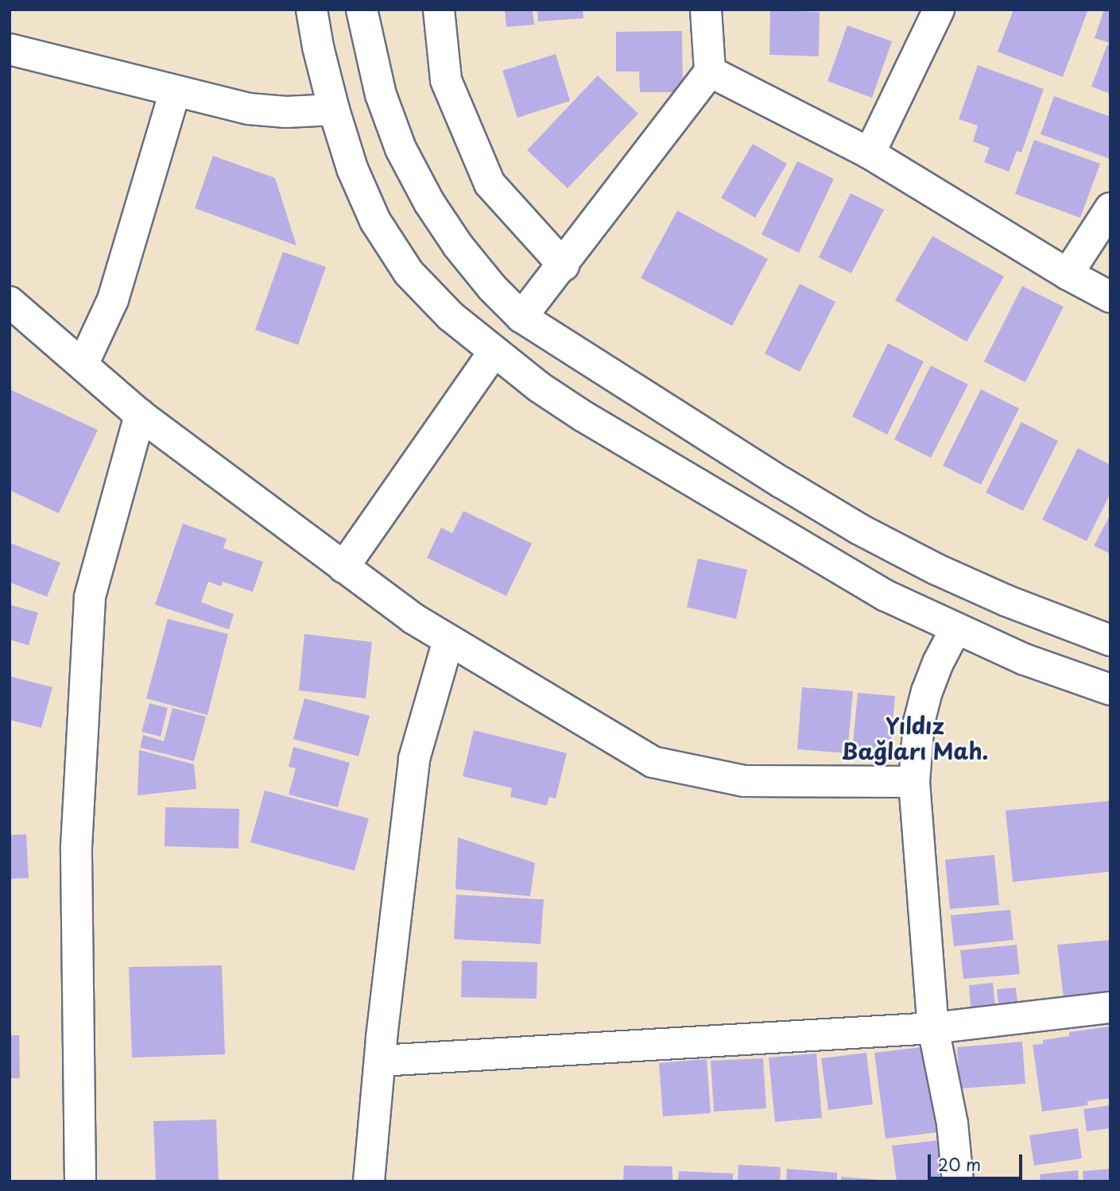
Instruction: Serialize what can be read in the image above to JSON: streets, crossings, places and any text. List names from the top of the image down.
{
  "districts": ["Yıldız Bağları Mah."],
  "scale_bar": "20 m"
}
